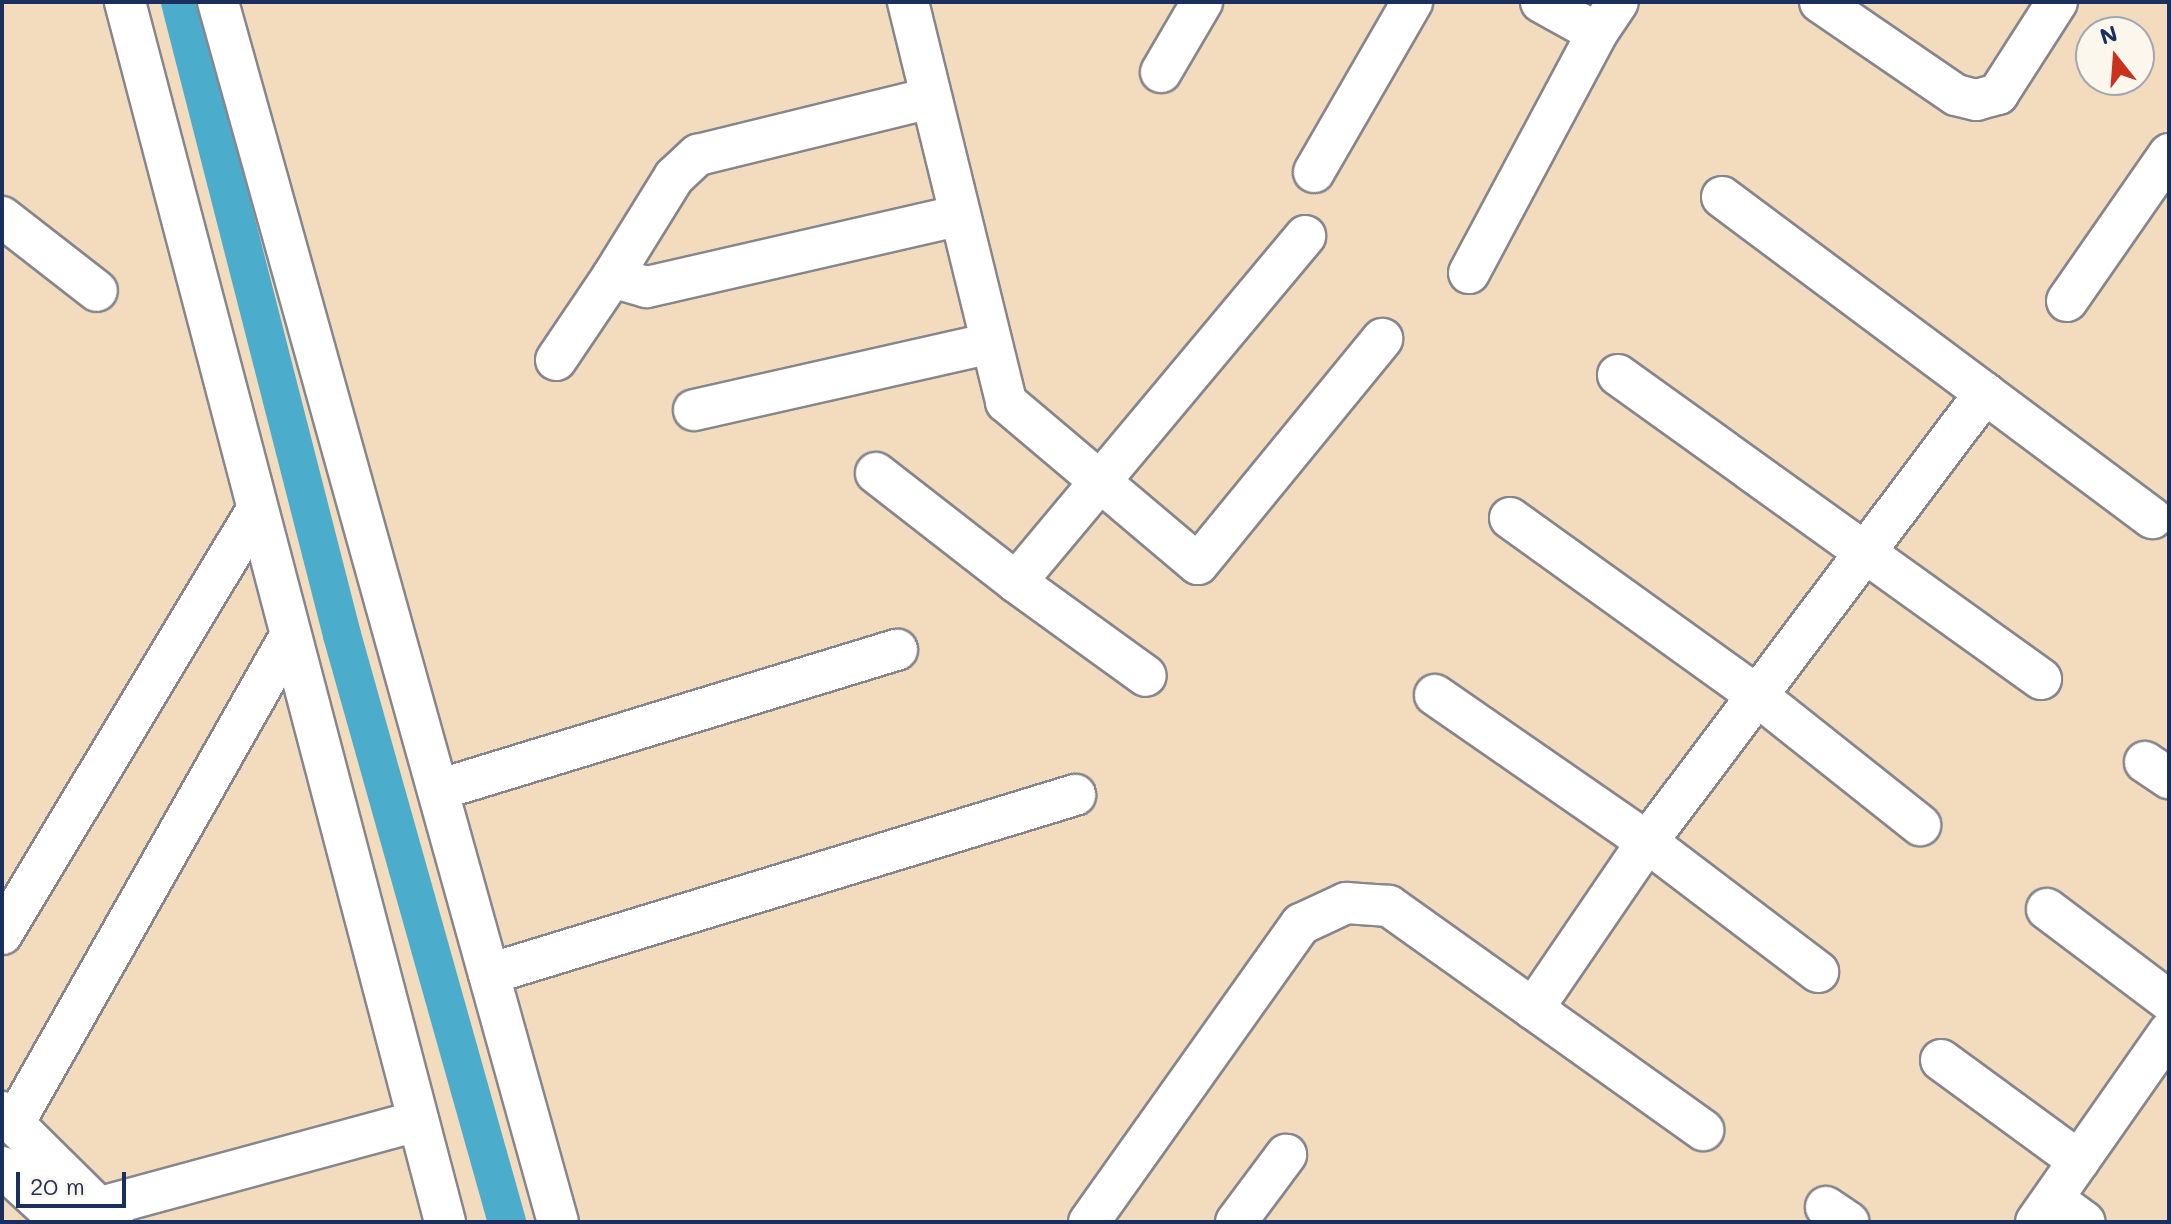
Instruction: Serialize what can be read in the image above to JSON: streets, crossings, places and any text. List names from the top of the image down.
{
  "scale_bar": "20 m",
  "north": "top"
}
